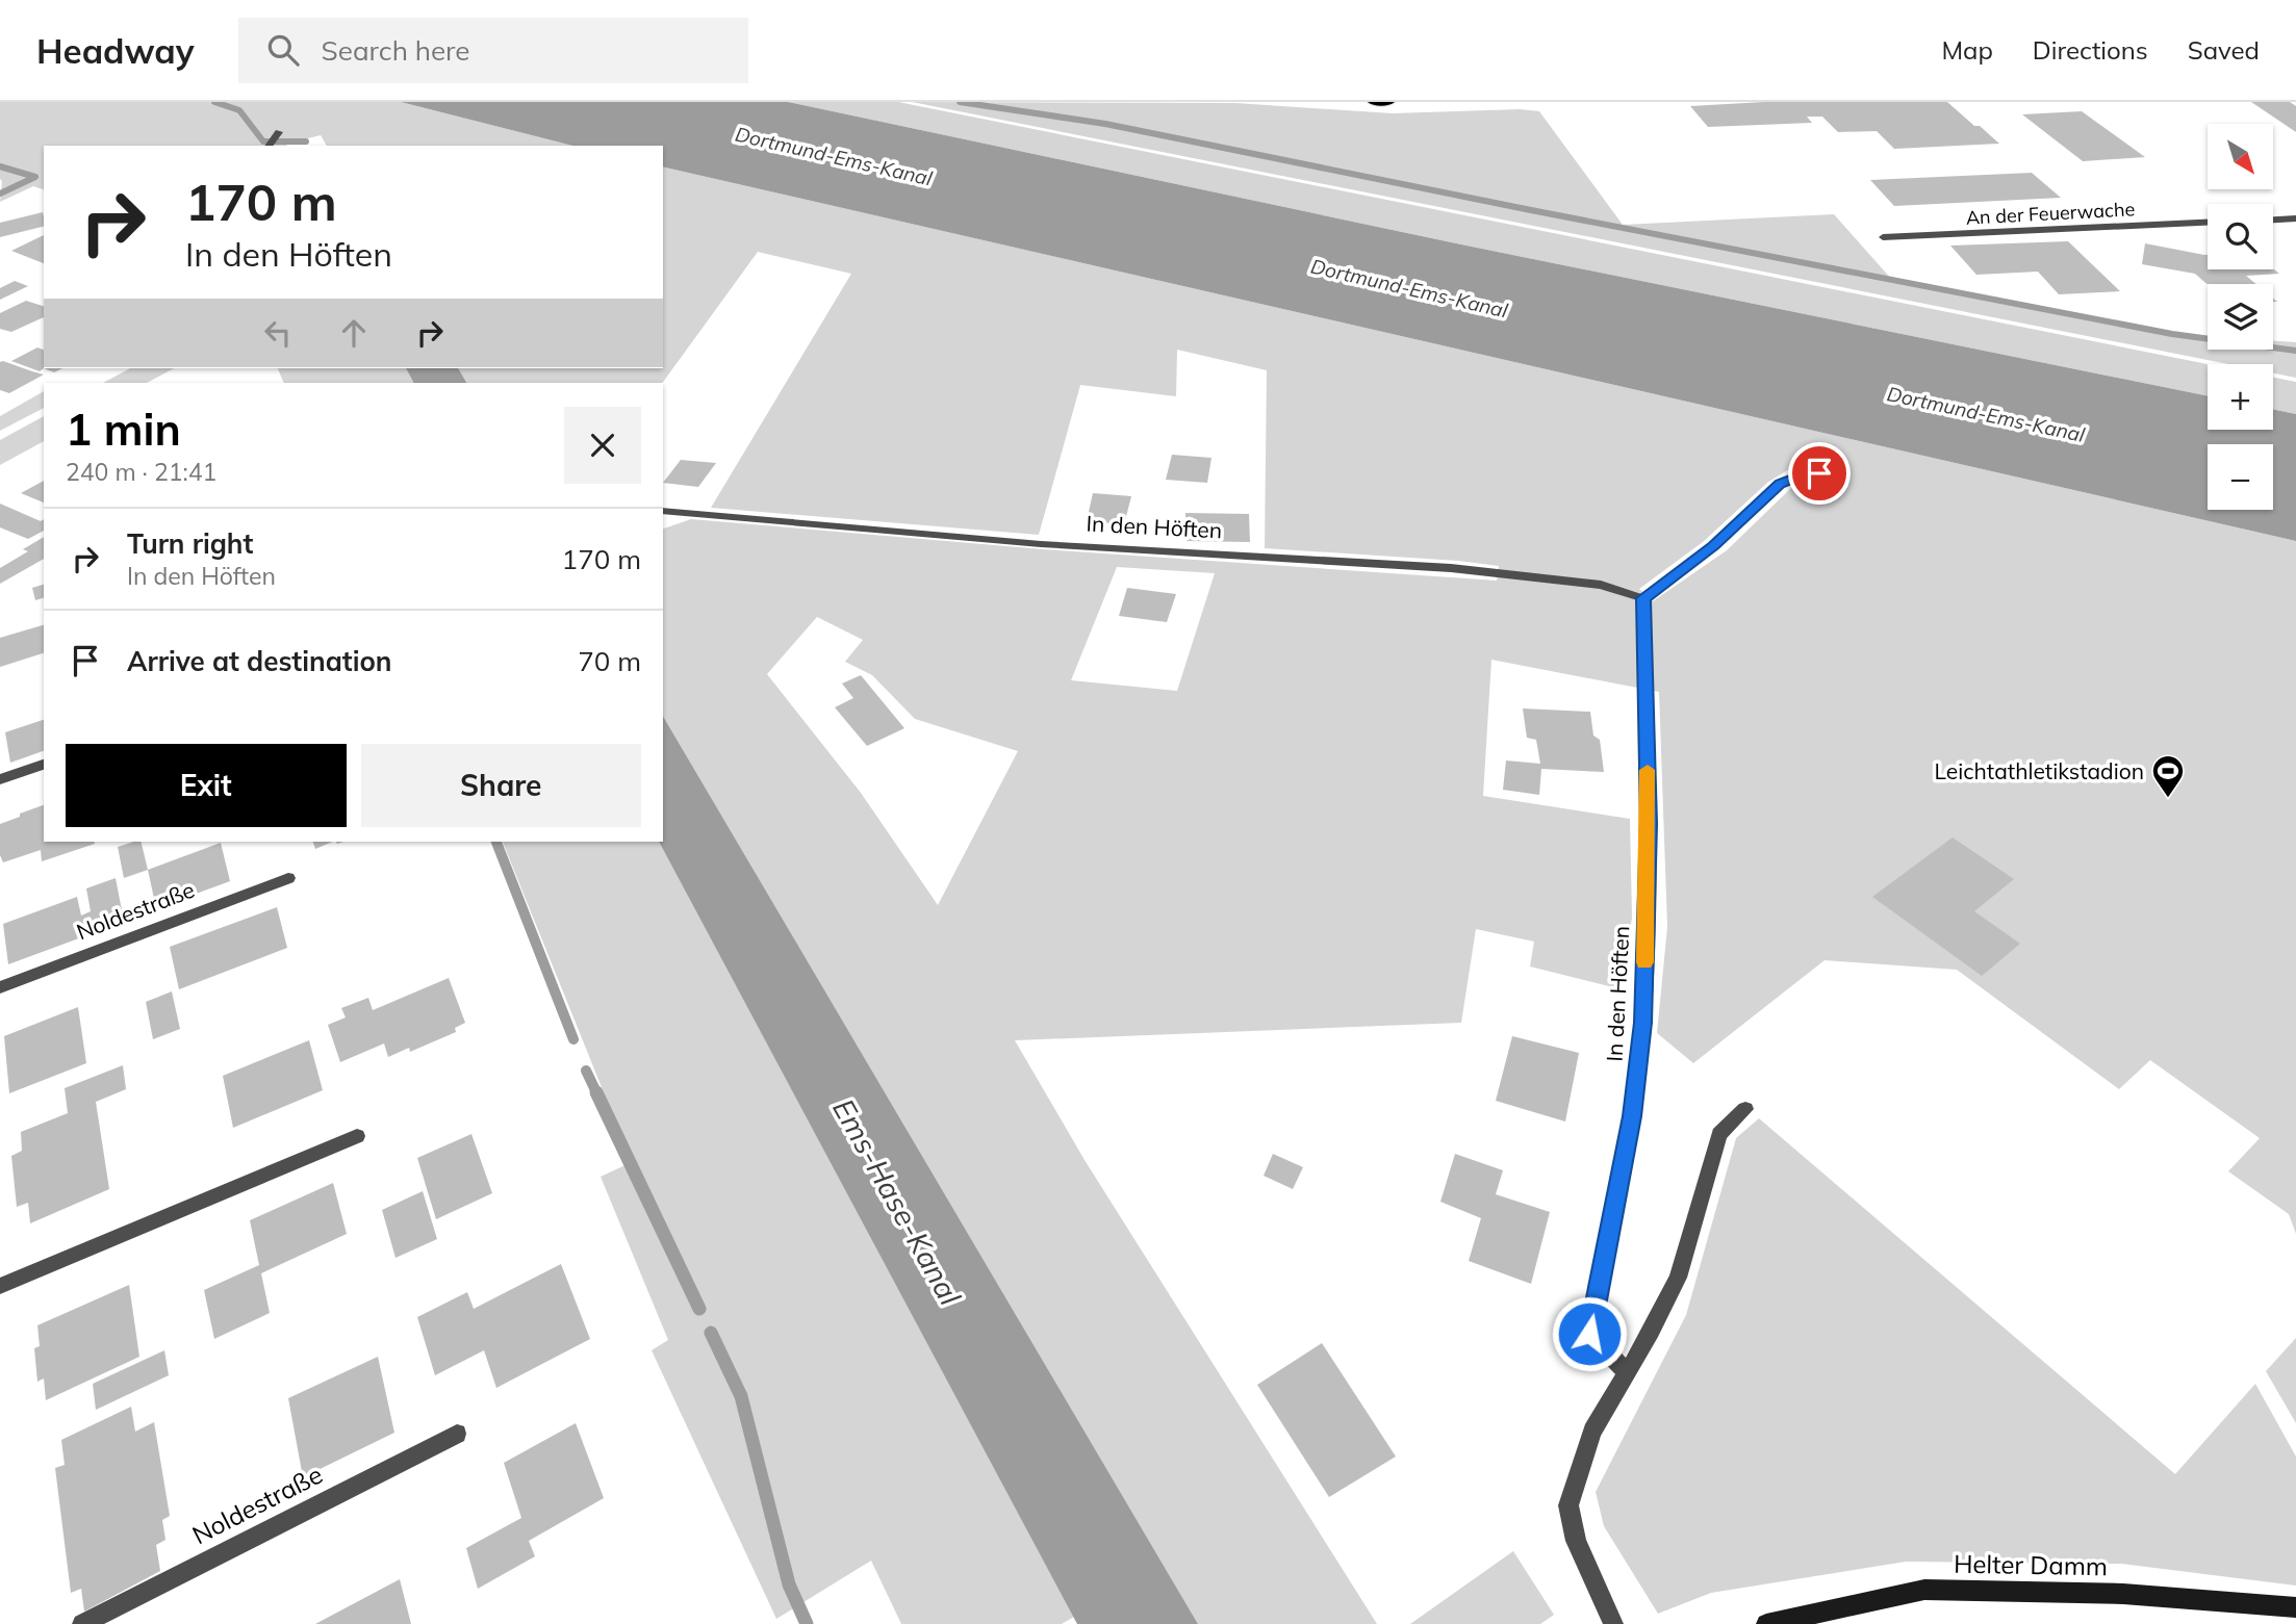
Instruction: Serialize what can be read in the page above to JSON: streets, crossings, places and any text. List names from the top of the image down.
{
  "streets": {
    "street": [
      "An der Feuerwache",
      "In den Höften",
      "Noldestraße",
      "Helter Damm"
    ]
  },
  "water": ["Dortmund-Ems-Kanal", "Ems-Hase-Kanal"],
  "places": {
    "sports": ["Leichtathletikstadion"]
  },
  "north": "bottom right",
  "page": {
    "header": "Headway",
    "search": "Search here",
    "nav": ["Map", "Directions", "Saved"],
    "map_buttons": ["+", "−"],
    "turn": ["170 m", "In den Höften"],
    "heading": ["1 min", "240 m · 21:41"],
    "list": [
      {
        "name": "Turn right",
        "note": "In den Höften",
        "value": "170 m"
      },
      {
        "name": "Arrive at destination",
        "value": "70 m"
      }
    ],
    "buttons": ["Exit", "Share"]
  }
}
